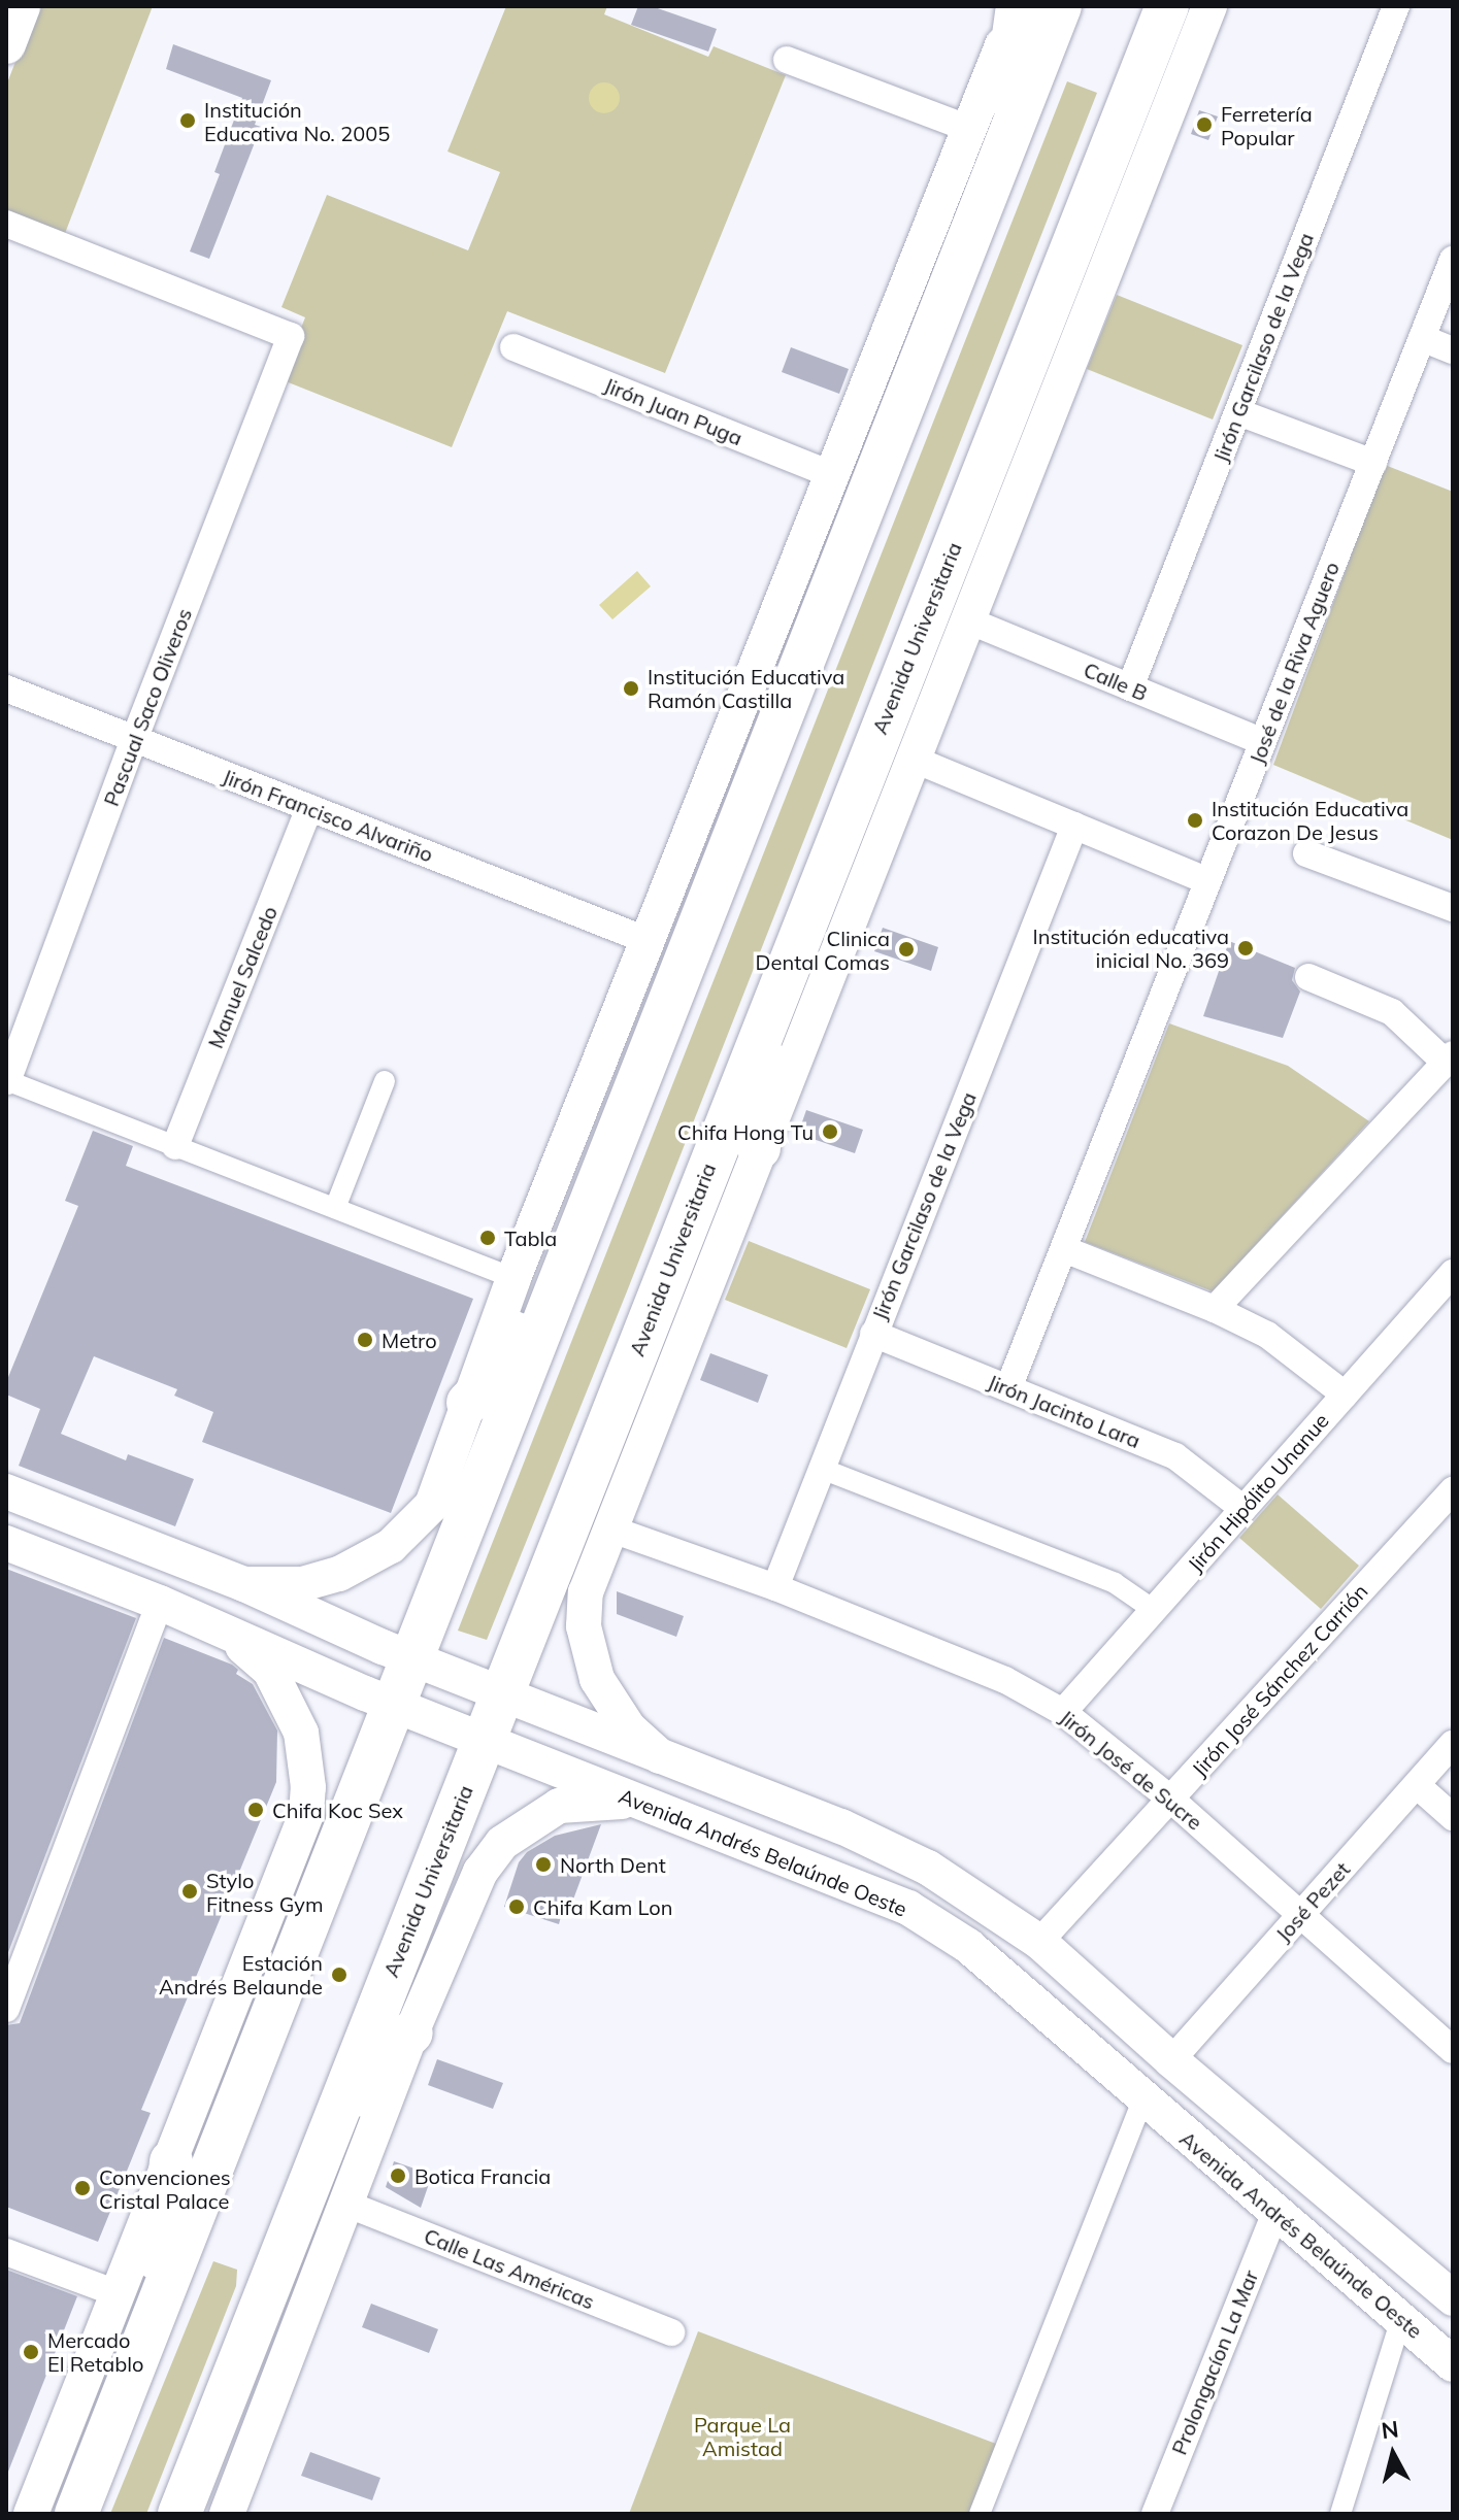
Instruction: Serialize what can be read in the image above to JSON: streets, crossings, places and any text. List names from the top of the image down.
{
  "streets": {
    "main road": ["Avenida Universitaria"],
    "street": [
      "Jirón Garcilaso de la Vega",
      "Jirón Juan Puga",
      "José de la Riva Aguero",
      "Calle B",
      "Pascual Saco Oliveros",
      "Jirón Francisco Alvariño",
      "Manuel Salcedo",
      "Jirón Jacinto Lara",
      "Jirón Hipólito Unanue",
      "Jirón José Sánchez Carrión",
      "Jirón José de Sucre",
      "Avenida Andrés Belaúnde Oeste",
      "José Pezet",
      "Calle Las Américas",
      "Prolongacíon La Mar"
    ]
  },
  "crossings": [
    ["Jirón Garcilaso de la Vega", "Calle B"],
    ["Jirón Garcilaso de la Vega", "Jirón Jacinto Lara"],
    ["Jirón Garcilaso de la Vega", "Jirón José de Sucre"],
    ["Avenida Universitaria", "Calle B"],
    ["Avenida Universitaria", "Jirón José de Sucre"],
    ["Avenida Universitaria", "Avenida Andrés Belaúnde Oeste"],
    ["Avenida Universitaria", "Calle Las Américas"],
    ["José de la Riva Aguero", "Calle B"],
    ["José de la Riva Aguero", "Jirón Jacinto Lara"],
    ["Pascual Saco Oliveros", "Jirón Francisco Alvariño"],
    ["Jirón Francisco Alvariño", "Manuel Salcedo"],
    ["Jirón Jacinto Lara", "Jirón Hipólito Unanue"],
    ["Jirón Hipólito Unanue", "Jirón José de Sucre"],
    ["Jirón José Sánchez Carrión", "Jirón José de Sucre"],
    ["Jirón José de Sucre", "José Pezet"],
    ["Avenida Andrés Belaúnde Oeste", "Prolongacíon La Mar"]
  ],
  "parks": ["Parque La Amistad"],
  "places": [
    "Institución Educativa No. 2005",
    "Ferretería Popular",
    "Institución Educativa Ramón Castilla",
    "Institución Educativa Corazon De Jesus",
    "Institución educativa inicial No. 369",
    "Clinica Dental Comas",
    "Chifa Hong Tu",
    "Tabla",
    "Metro",
    "Chifa Koc Sex",
    "North Dent",
    "Stylo Fitness Gym",
    "Chifa Kam Lon",
    "Estación Andrés Belaunde",
    "Botica Francia",
    "Convenciones Cristal Palace",
    "Mercado El Retablo"
  ],
  "north": "top"
}
